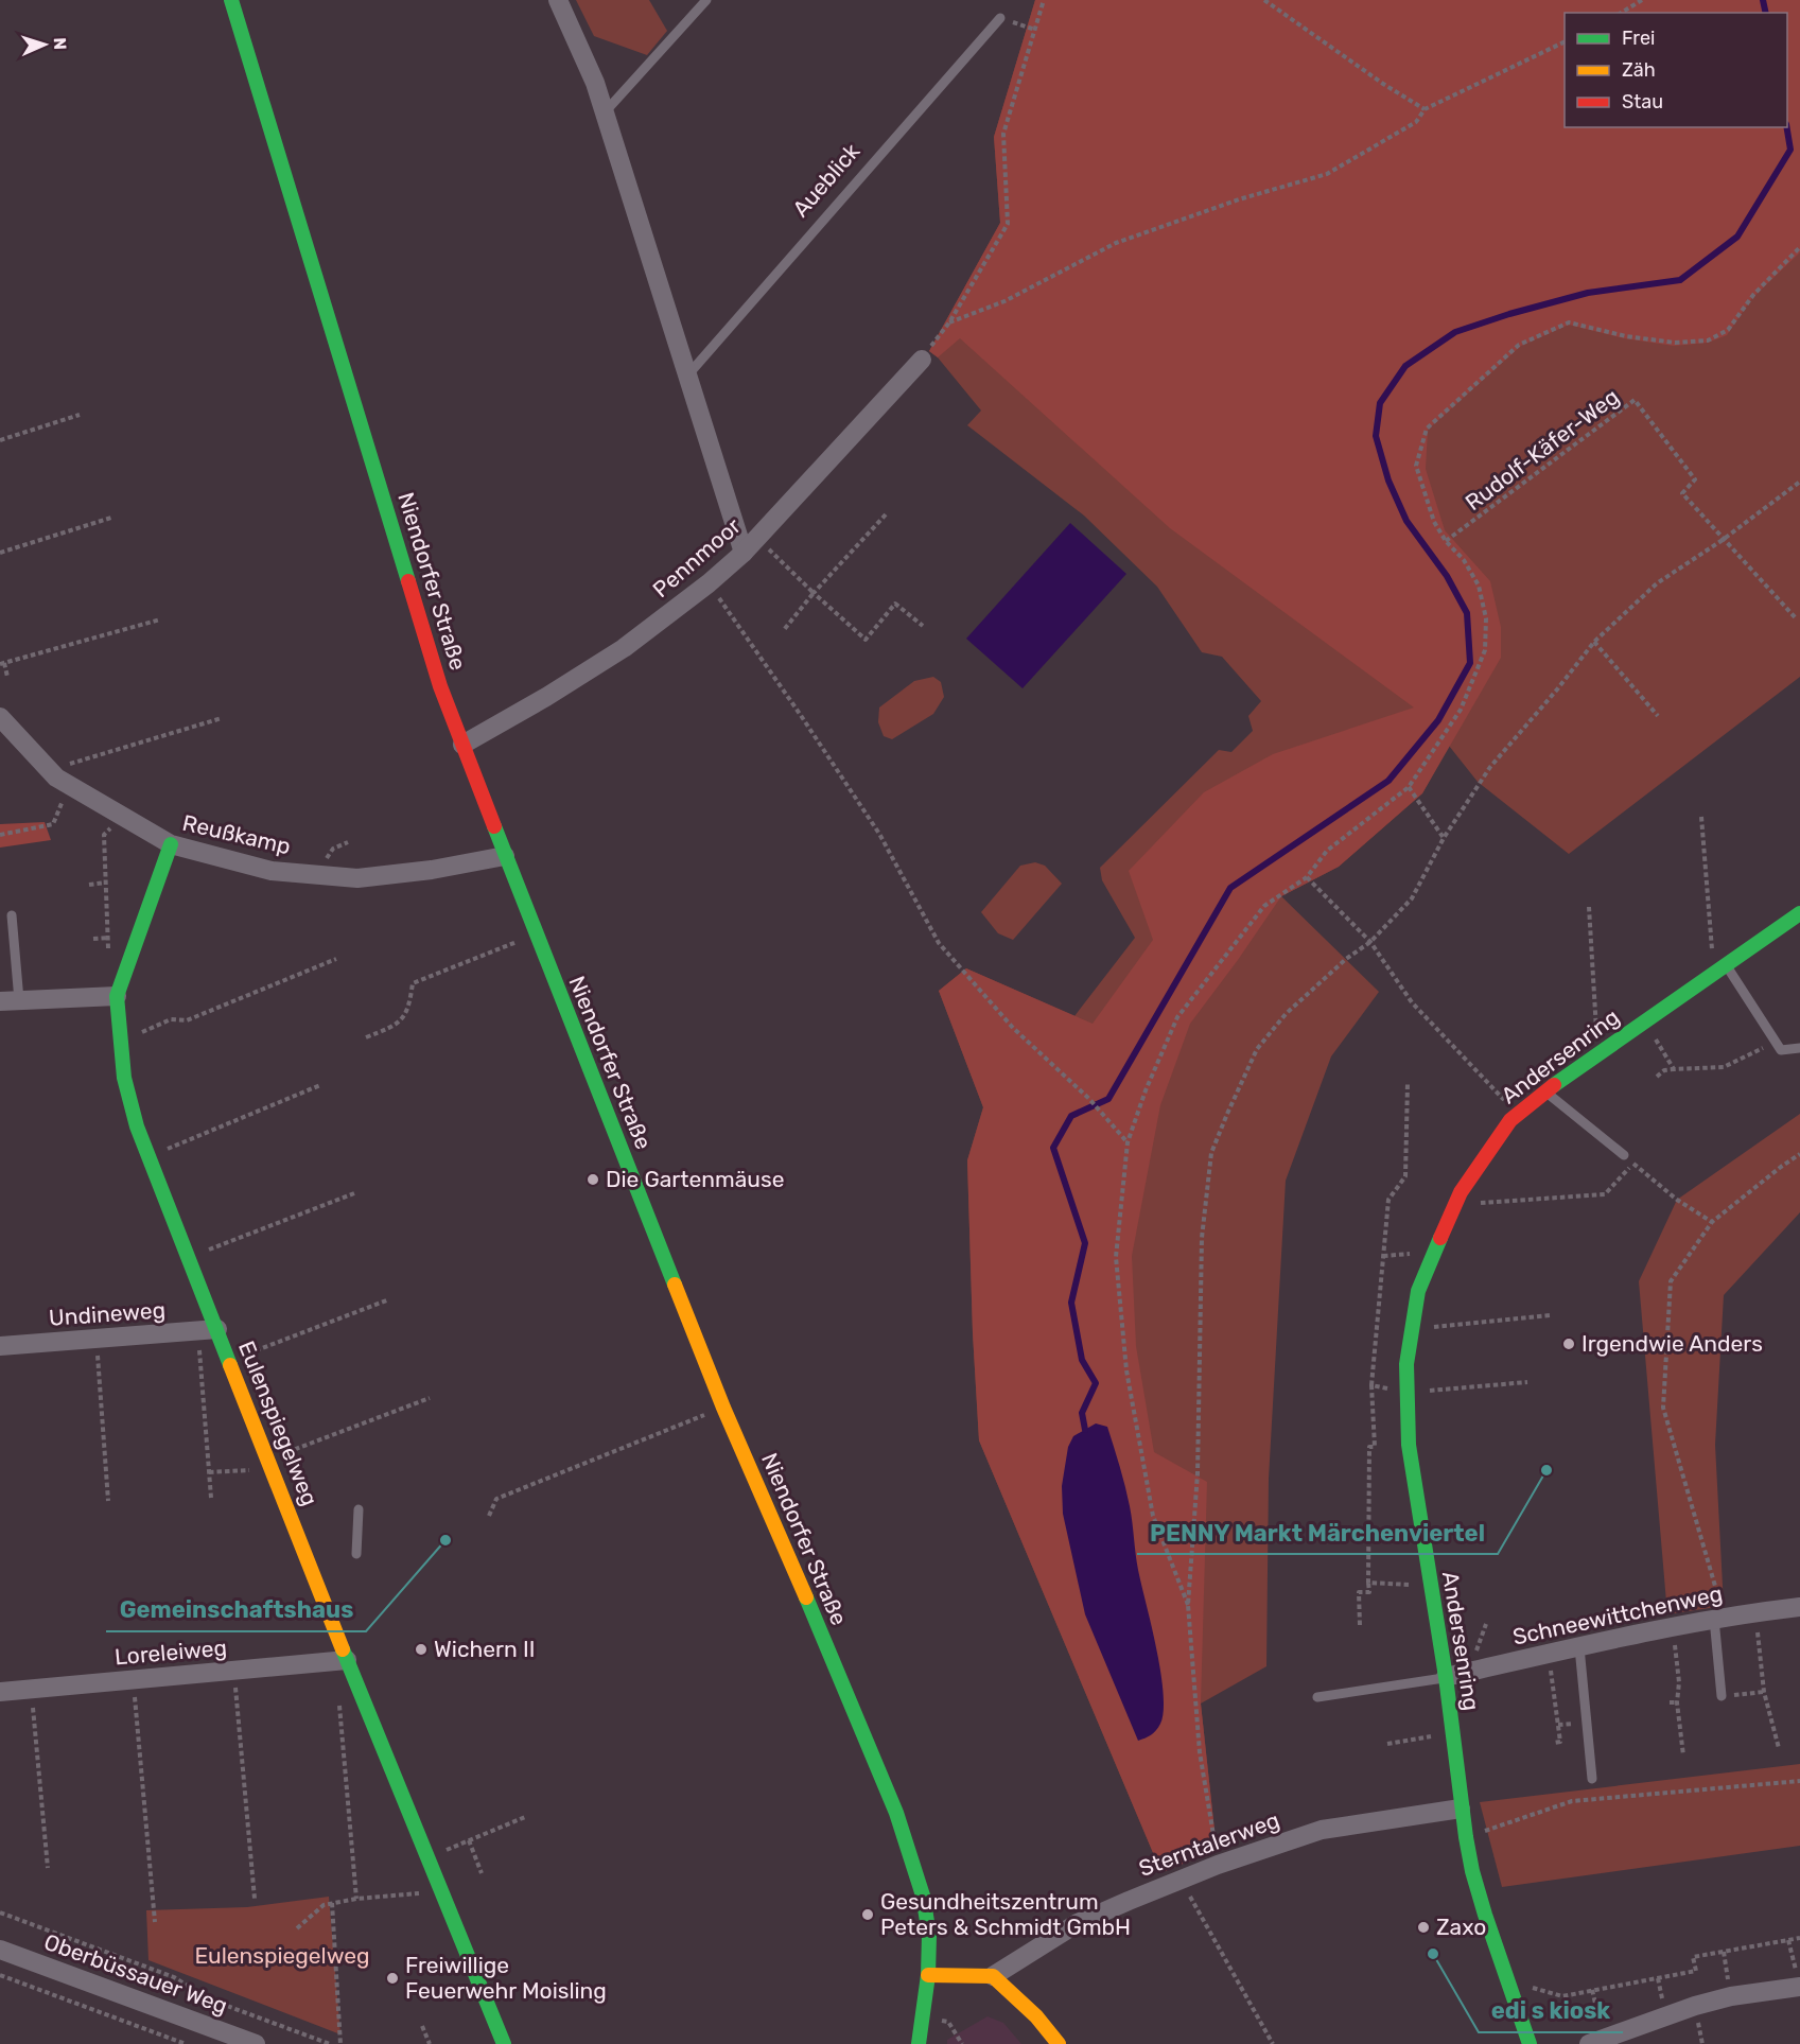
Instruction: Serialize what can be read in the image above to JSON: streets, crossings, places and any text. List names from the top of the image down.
{
  "streets": {
    "street": [
      "Pennmoor",
      "Niendorfer Straße",
      "Reußkamp",
      "Andersenring",
      "Undineweg",
      "Eulenspiegelweg",
      "Schneewittchenweg",
      "Loreleiweg",
      "Sterntalerweg",
      "Oberbüssauer Weg"
    ],
    "lane": ["Aueblick"],
    "path": ["Rudolf-Käfer-Weg"]
  },
  "crossings": [
    ["Pennmoor", "Niendorfer Straße"],
    ["Niendorfer Straße", "Reußkamp"],
    ["Reußkamp", "Eulenspiegelweg"],
    ["Andersenring", "Schneewittchenweg"],
    ["Andersenring", "Sterntalerweg"],
    ["Undineweg", "Eulenspiegelweg"],
    ["Eulenspiegelweg", "Loreleiweg"]
  ],
  "parks": ["Eulenspiegelweg"],
  "places": [
    "Die Gartenmäuse",
    "Irgendwie Anders",
    "PENNY Markt Märchenviertel",
    "Gemeinschaftshaus",
    "Wichern II",
    "Gesundheitszentrum Peters & Schmidt GmbH",
    "Zaxo",
    "edi s kiosk",
    "Freiwillige Feuerwehr Moisling"
  ],
  "legend": ["Frei", "Zäh", "Stau"],
  "north": "right"
}
